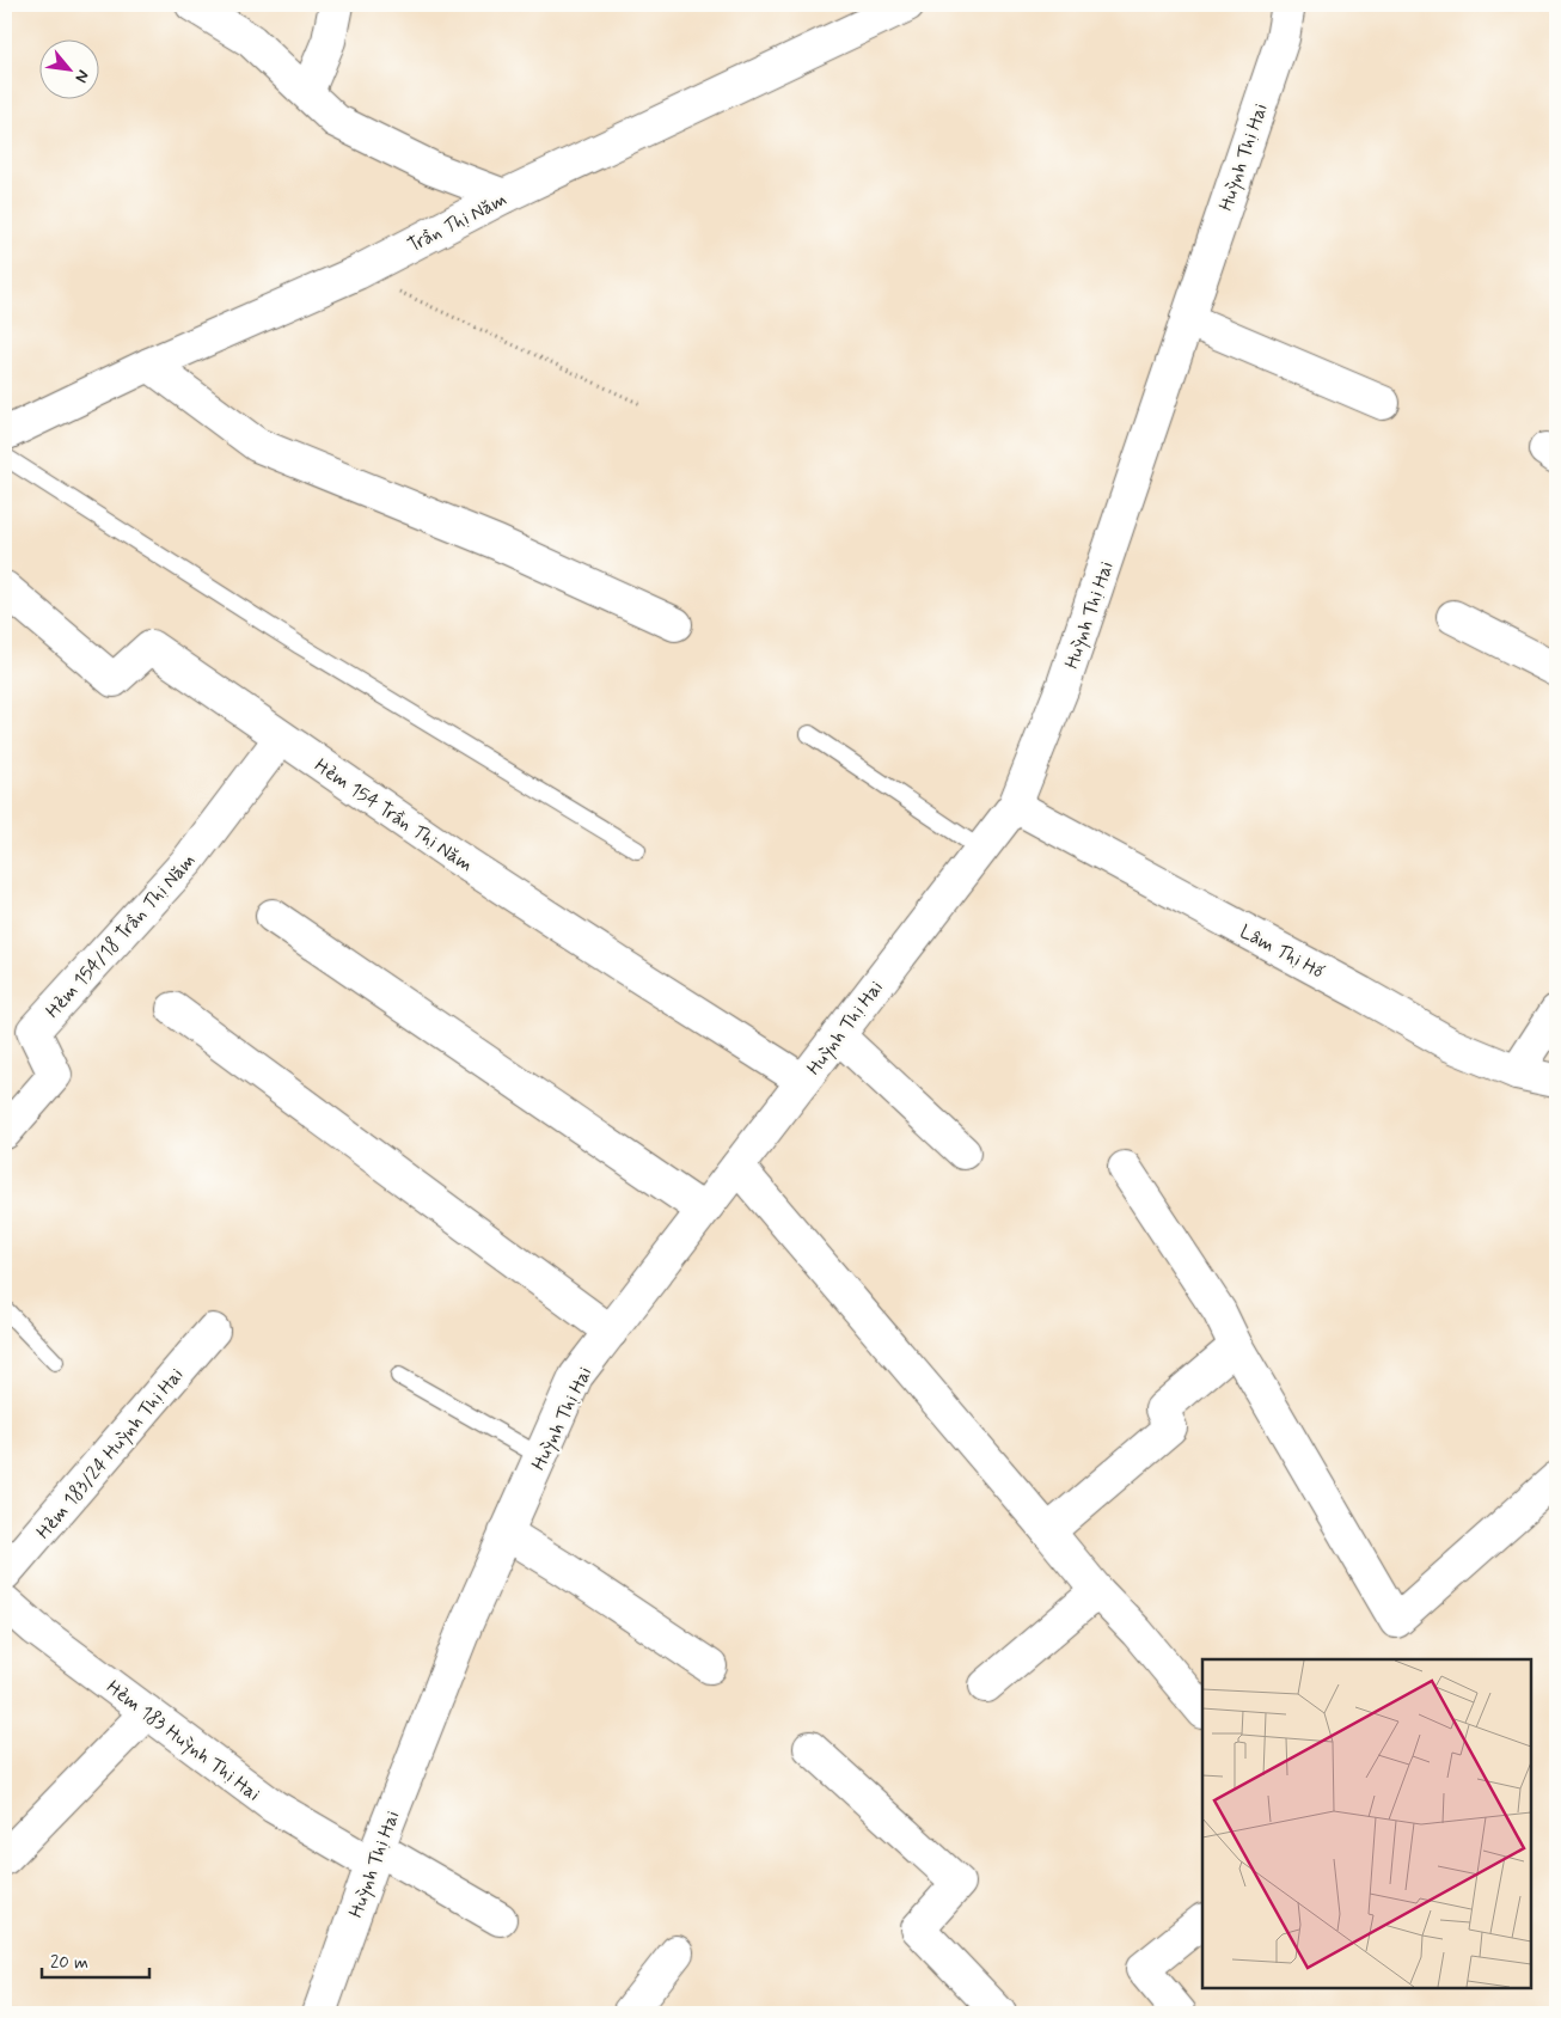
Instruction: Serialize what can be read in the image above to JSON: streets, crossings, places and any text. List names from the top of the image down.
{
  "streets": {
    "street": [
      "Huỳnh Thị Hai",
      "Trần Thị Năm",
      "Hẻm 154 Trần Thị Năm",
      "Hẻm 154/18 Trần Thị Năm",
      "Lâm Thị Hố",
      "Hẻm 183/24 Huỳnh Thị Hai",
      "Hẻm 183 Huỳnh Thị Hai"
    ]
  },
  "crossings": [
    ["Huỳnh Thị Hai", "Hẻm 154 Trần Thị Năm"],
    ["Huỳnh Thị Hai", "Lâm Thị Hố"],
    ["Huỳnh Thị Hai", "Hẻm 183 Huỳnh Thị Hai"],
    ["Hẻm 154 Trần Thị Năm", "Hẻm 154/18 Trần Thị Năm"]
  ],
  "scale_bar": "20 m",
  "north": "bottom right"
}
